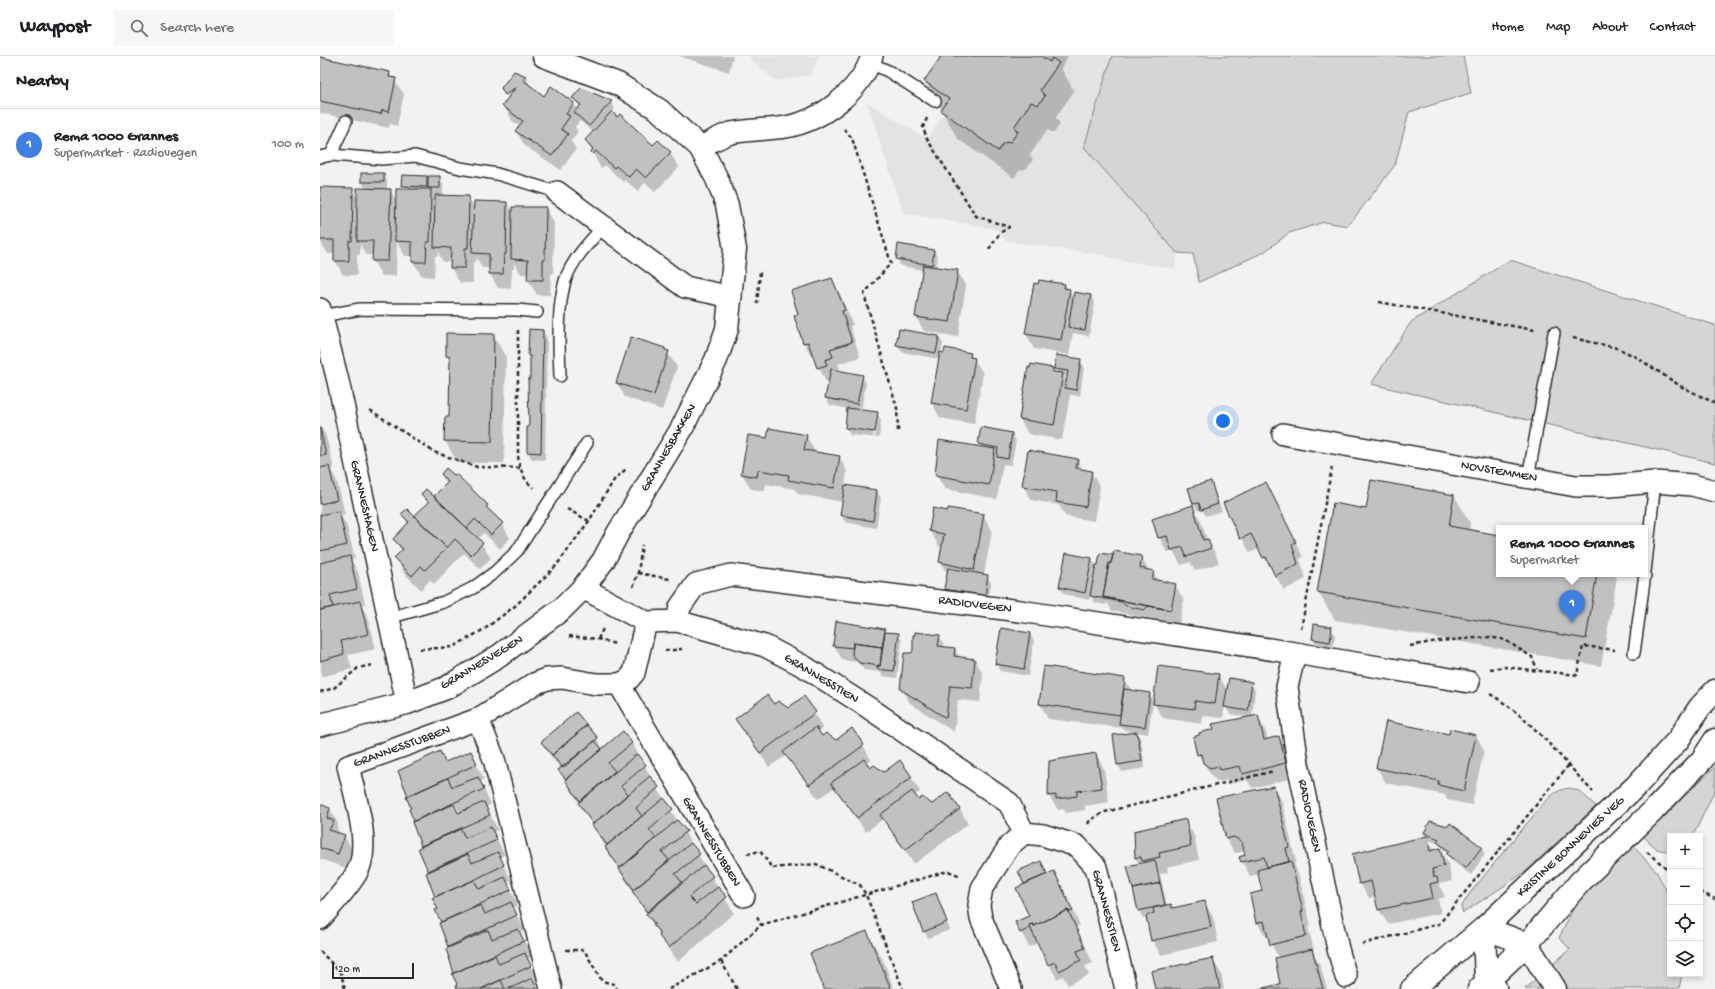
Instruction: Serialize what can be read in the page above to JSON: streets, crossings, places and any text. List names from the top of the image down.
{
  "streets": {
    "street": [
      "GRANNESBAKKEN",
      "NOVSTEMMEN",
      "GRANNESHAGEN",
      "RADIOVEGEN",
      "GRANNESVEGEN",
      "GRANNESSTIEN",
      "GRANNESSTUBBEN",
      "KRISTINE BONNEVIES VEG"
    ]
  },
  "crossings": [
    ["GRANNESBAKKEN", "GRANNESVEGEN"],
    ["GRANNESHAGEN", "GRANNESVEGEN"]
  ],
  "scale_bar": "20 m",
  "page": {
    "header": "Waypost",
    "search": "Search here",
    "nav": [
      "Home",
      "Map",
      "About",
      "Contact"
    ],
    "heading": "Nearby",
    "list": [
      {
        "mark": "1",
        "name": "Rema 1000 Grannes",
        "note": "Supermarket · Radiovegen",
        "value": "100 m"
      }
    ],
    "popup": ["Rema 1000 Grannes", "Supermarket"],
    "pins": "1",
    "map_buttons": ["+", "−"],
    "scale": "20 m"
  }
}
